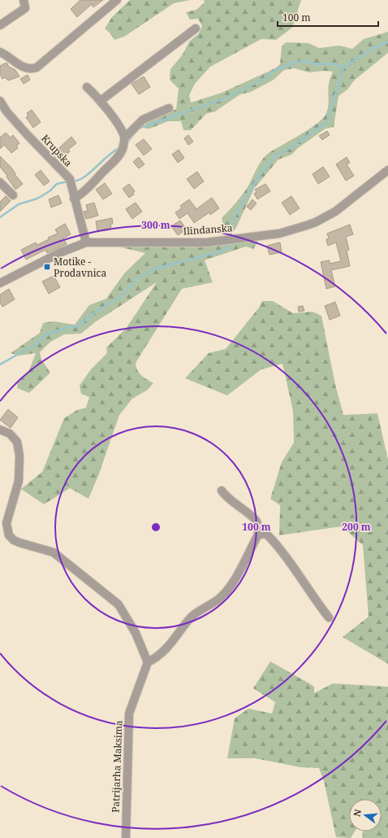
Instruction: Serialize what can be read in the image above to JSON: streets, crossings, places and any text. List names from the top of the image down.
{
  "streets": {
    "street": ["Krupska", "Ilindanska", "Patrijarha Maksima"]
  },
  "crossings": [
    ["Krupska", "Ilindanska"]
  ],
  "places": {
    "transit": ["Motike - Prodavnica"]
  },
  "scale_bar": "100 m",
  "north": "left",
  "rings": ["300 m", "100 m", "200 m"]
}
